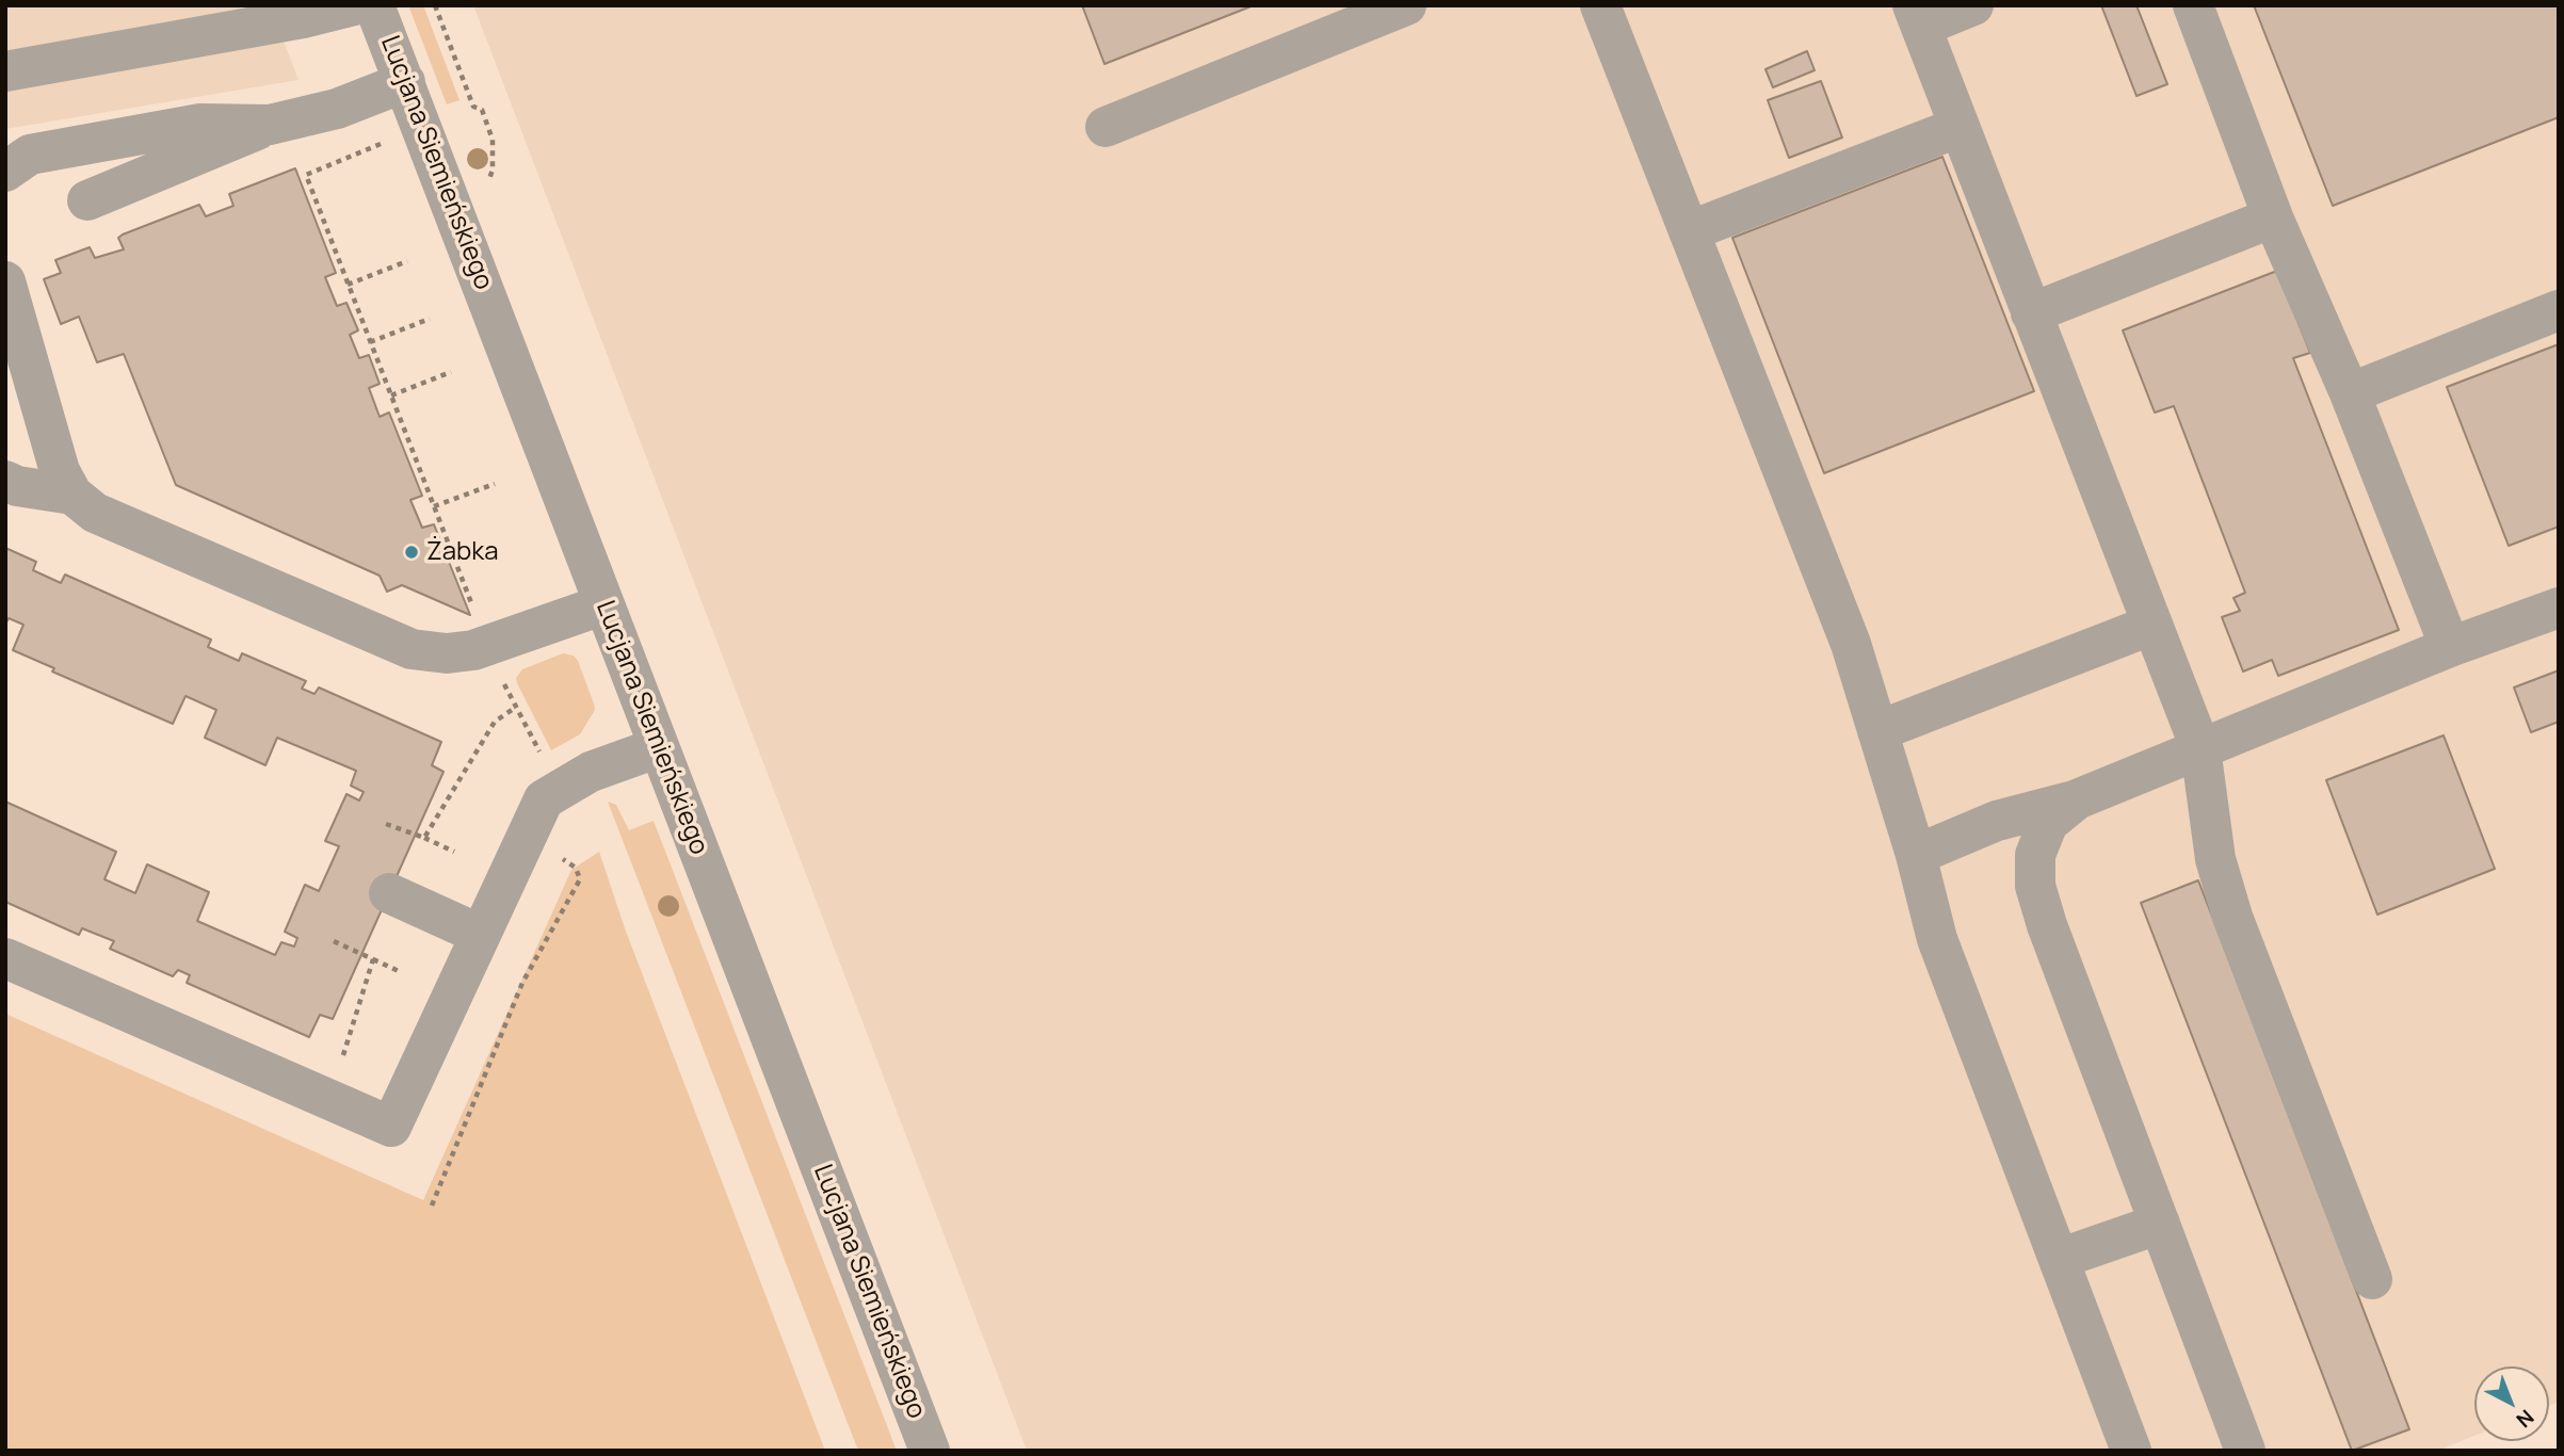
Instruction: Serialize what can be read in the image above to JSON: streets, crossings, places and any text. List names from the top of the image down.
{
  "streets": {
    "street": ["Lucjana Siemieńskiego"]
  },
  "places": ["Żabka"],
  "north": "bottom right"
}
